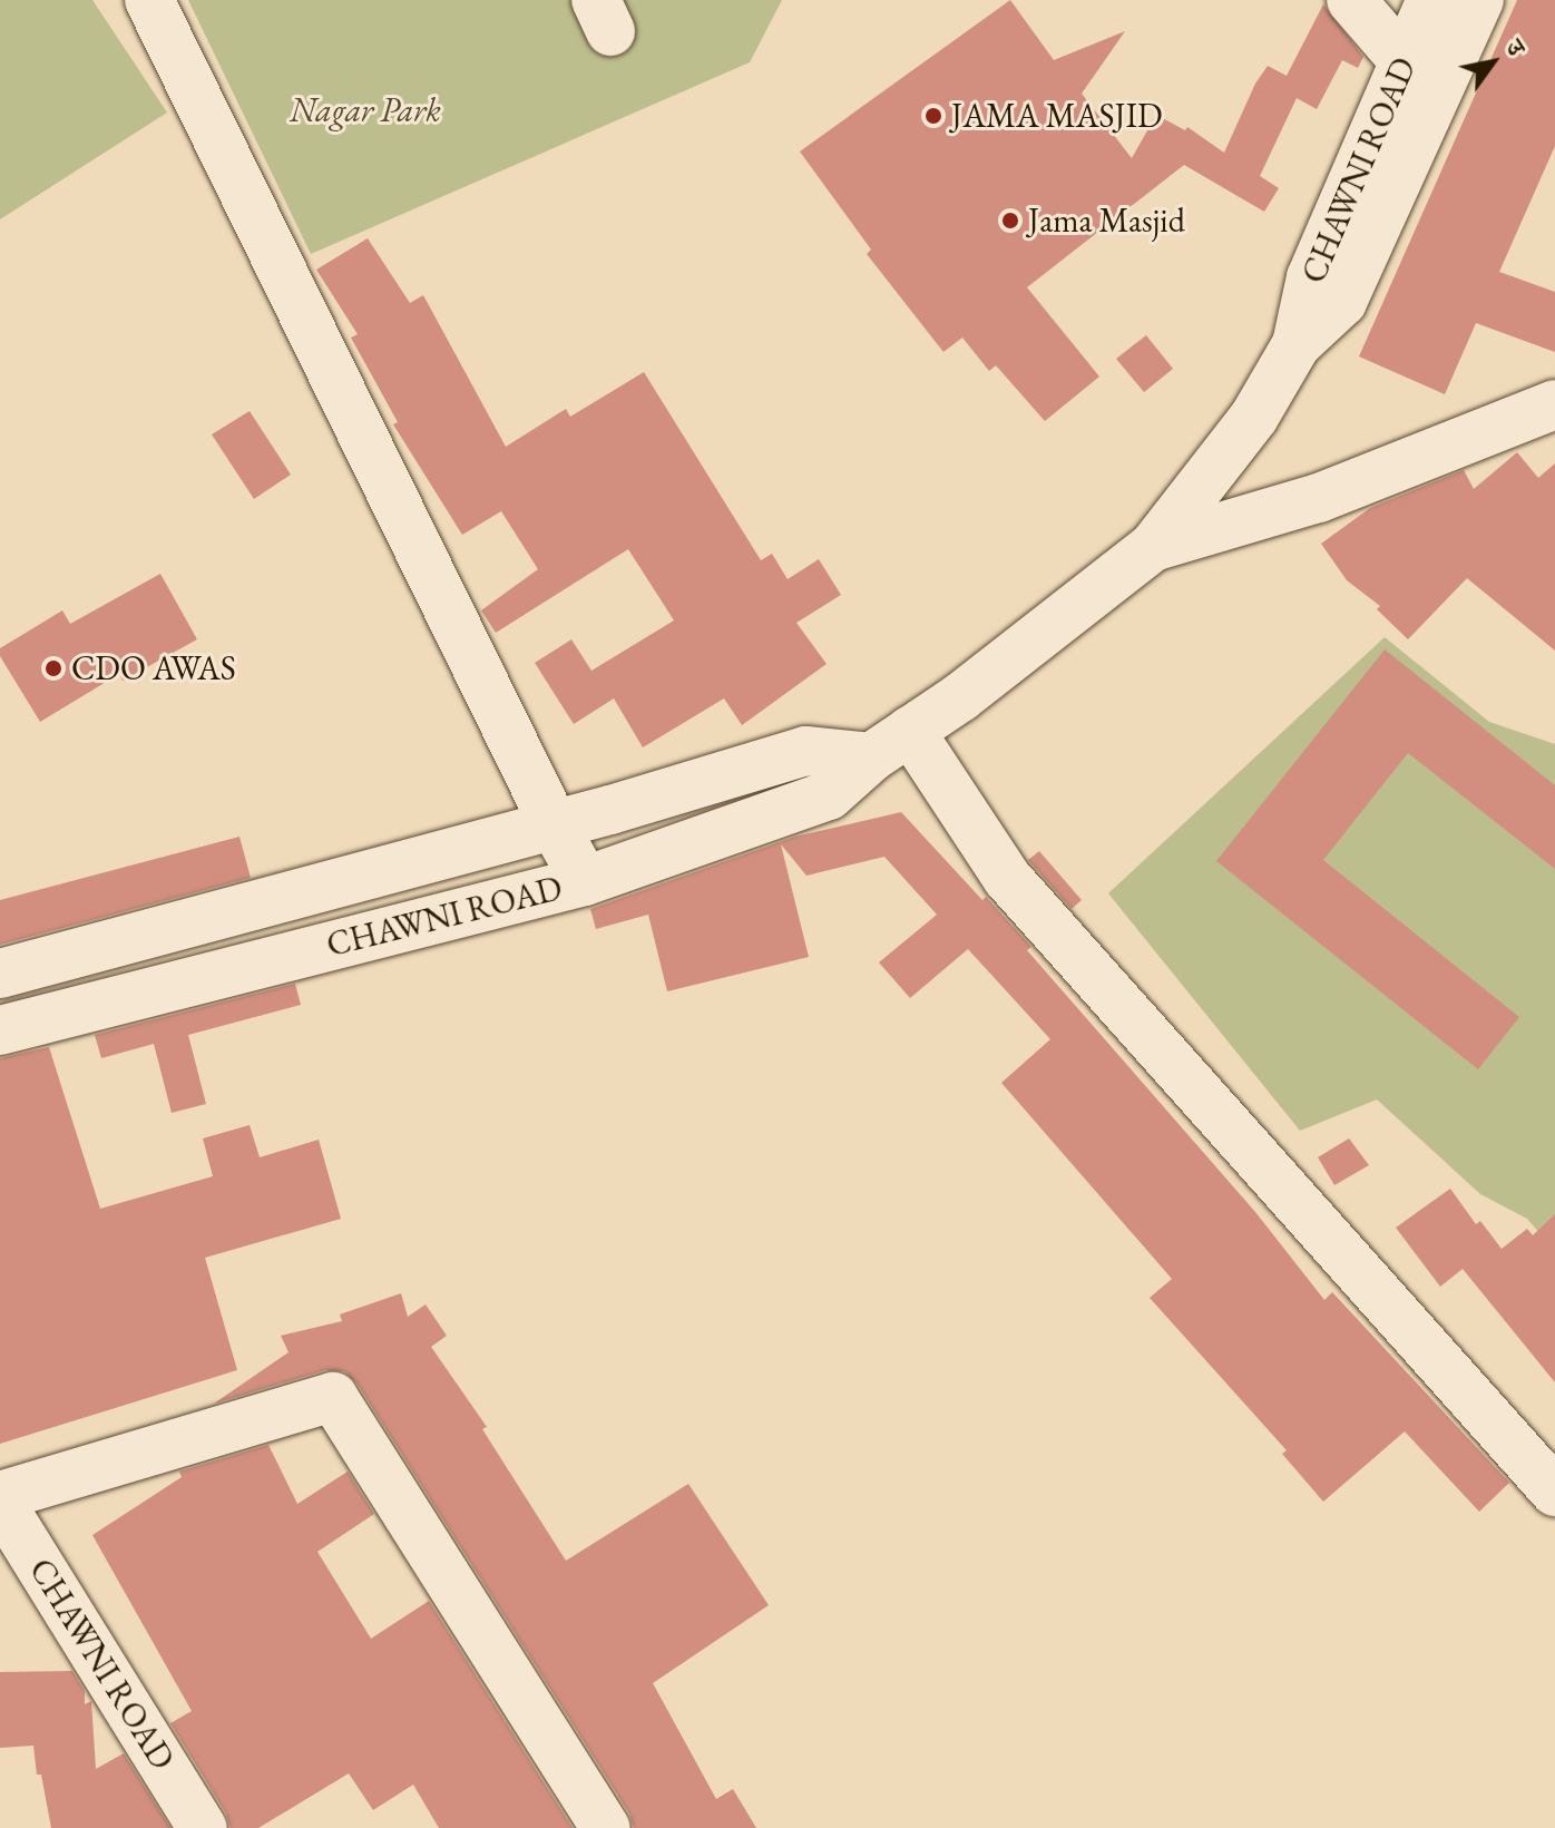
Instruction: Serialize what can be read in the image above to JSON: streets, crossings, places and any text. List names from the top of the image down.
{
  "streets": {
    "street": ["CHAWNI ROAD"]
  },
  "parks": ["Nagar Park"],
  "places": ["JAMA MASJID", "Jama Masjid", "CDO AWAS"],
  "north": "top right"
}
